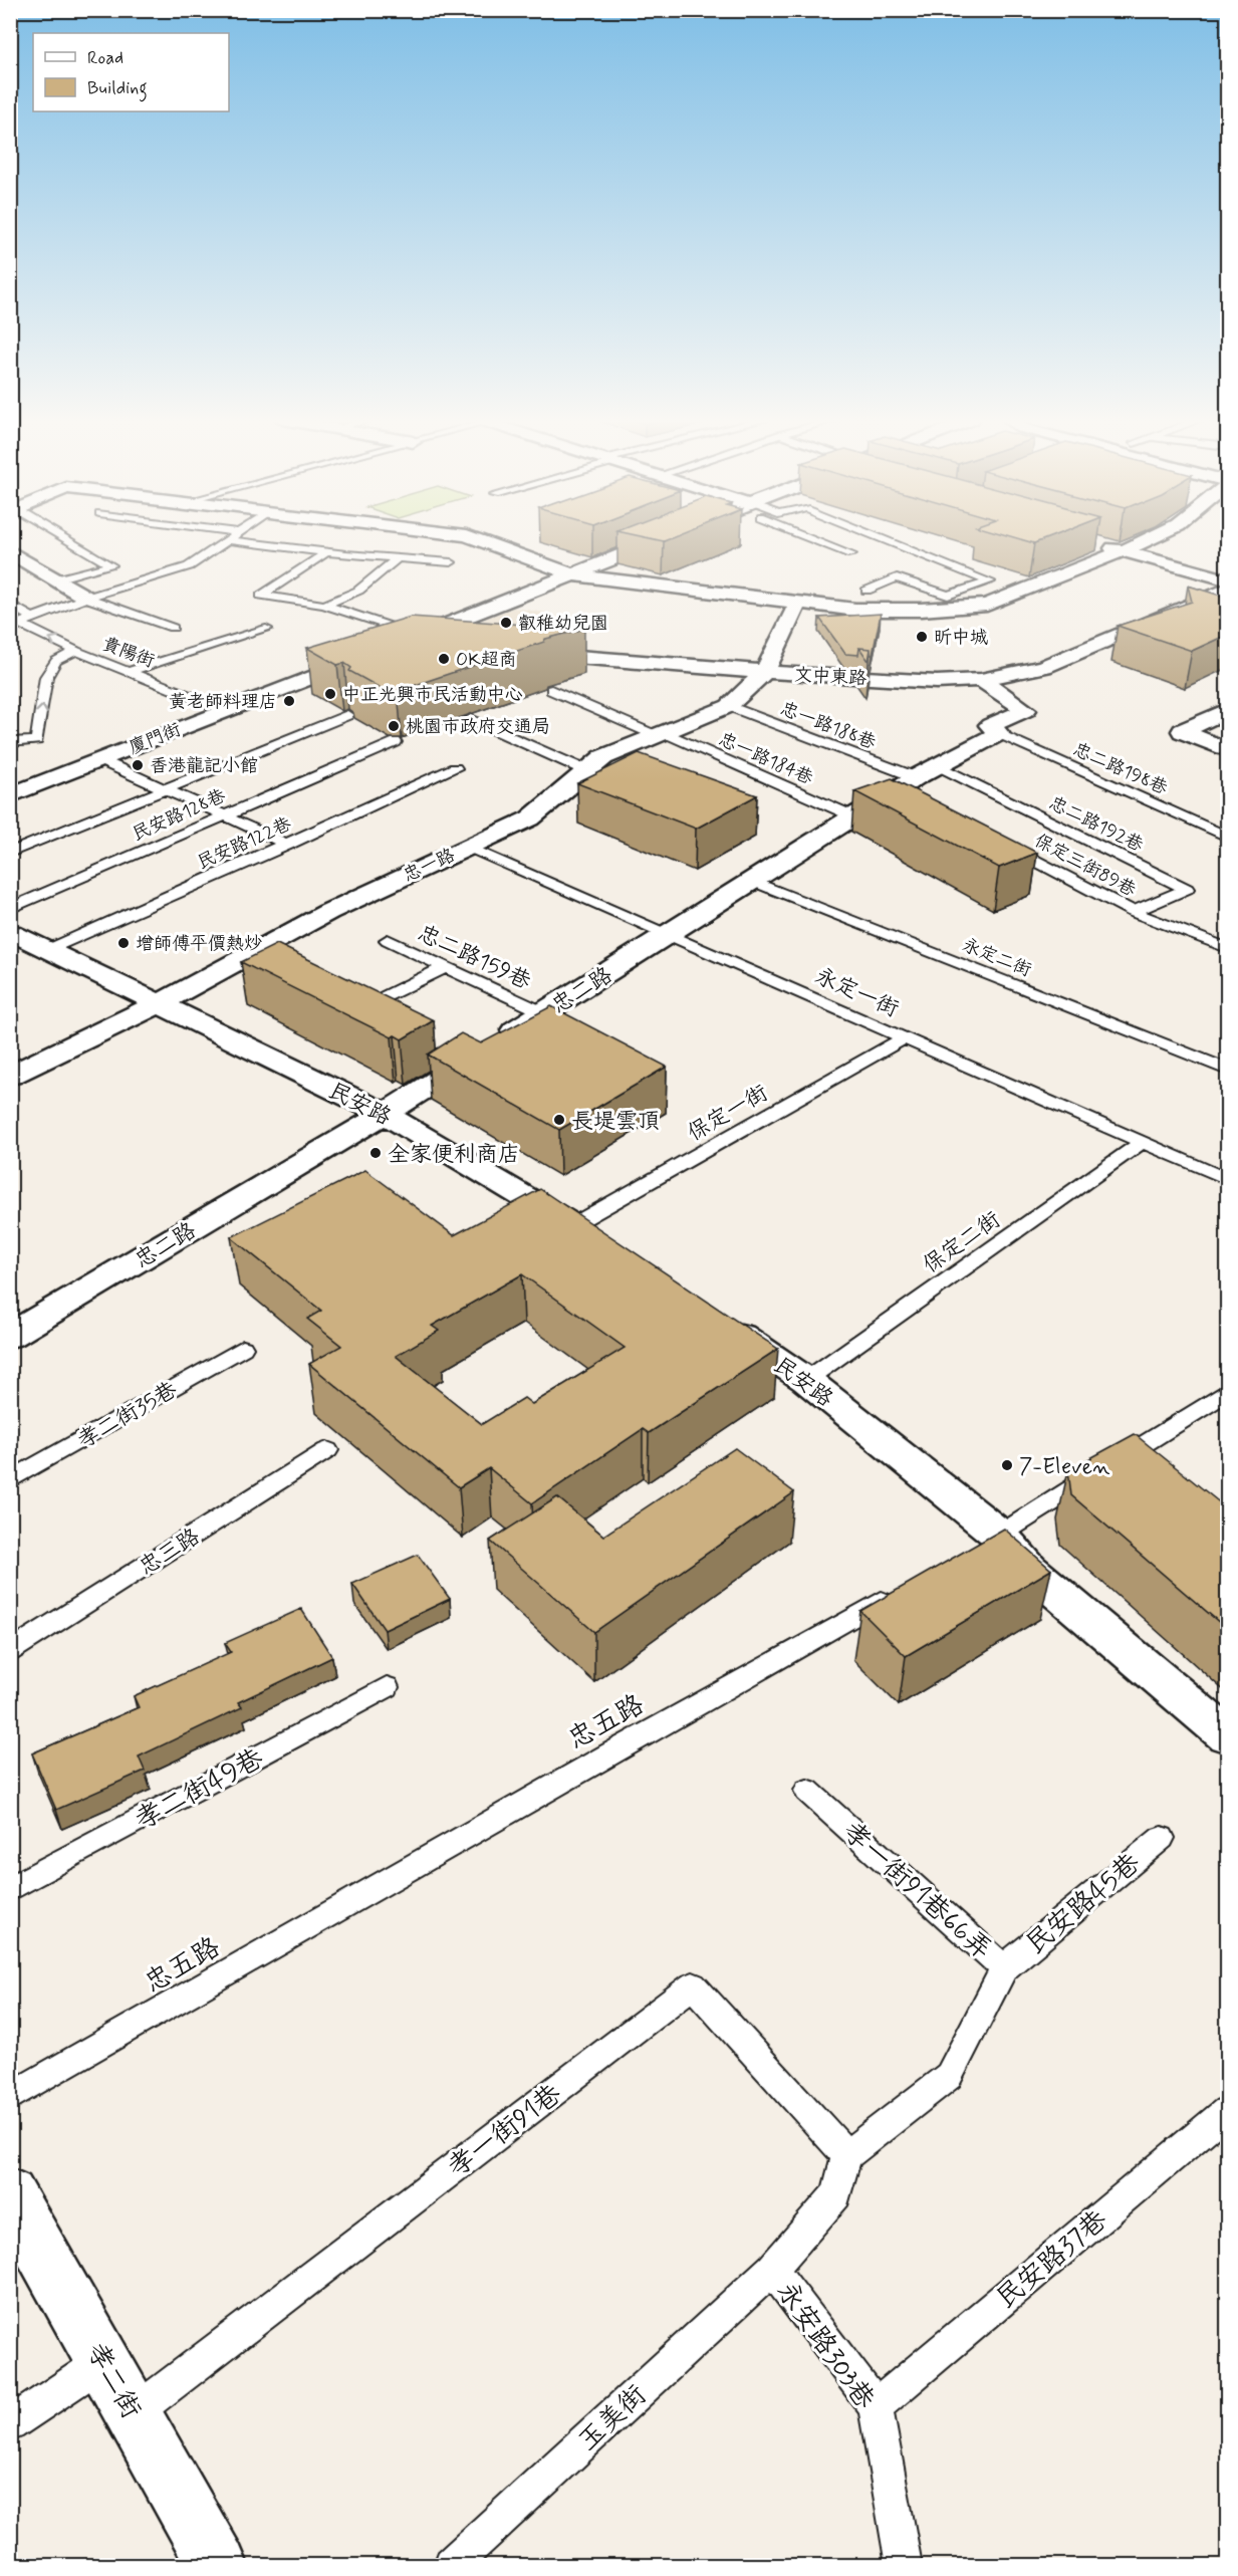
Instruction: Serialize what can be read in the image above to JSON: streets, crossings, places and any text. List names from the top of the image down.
{
  "streets": {
    "street": [
      "文中東路",
      "廈門街",
      "忠一路",
      "忠二路",
      "民安路",
      "孝二街"
    ],
    "lane": [
      "貴陽街",
      "忠一路188巷",
      "忠一路184巷",
      "忠二路198巷",
      "民安路128巷",
      "忠二路192巷",
      "民安路122巷",
      "保定三街89巷",
      "忠二路159巷",
      "永定二街",
      "永定一街",
      "保定一街",
      "保定二街",
      "孝二街35巷",
      "忠三路",
      "忠五路",
      "孝二街49巷",
      "孝一街91巷66弄",
      "民安路45巷",
      "孝一街91巷",
      "民安路37巷",
      "永安路303巷",
      "玉美街"
    ]
  },
  "crossings": [
    ["貴陽街", "廈門街"],
    ["文中東路", "忠一路"],
    ["文中東路", "忠二路"],
    ["忠一路188巷", "忠二路192巷"],
    ["忠一路188巷", "忠一路"],
    ["忠一路188巷", "忠二路"],
    ["忠一路184巷", "忠一路"],
    ["忠一路184巷", "忠二路"],
    ["忠二路198巷", "忠二路"],
    ["忠二路192巷", "保定三街89巷"],
    ["忠二路192巷", "忠二路"],
    ["民安路122巷", "民安路"],
    ["忠一路", "永定一街"],
    ["忠一路", "民安路"],
    ["忠二路159巷", "忠二路"],
    ["永定二街", "忠二路"],
    ["忠二路", "永定一街"],
    ["忠二路", "民安路"],
    ["永定一街", "保定一街"],
    ["永定一街", "保定二街"],
    ["民安路", "保定一街"],
    ["民安路", "保定二街"],
    ["孝一街91巷66弄", "民安路45巷"],
    ["孝一街91巷66弄", "孝一街91巷"],
    ["孝一街91巷66弄", "玉美街"],
    ["孝一街91巷", "孝二街"],
    ["孝一街91巷", "玉美街"],
    ["民安路37巷", "永安路303巷"],
    ["永安路303巷", "玉美街"]
  ],
  "places": [
    "叡稚幼兒園",
    "昕中城",
    "OK超商",
    "中正光興市民活動中心",
    "黃老師料理店",
    "桃園市政府交通局",
    "香港龍記小館",
    "增師傅平價熱炒",
    "長堤雲頂",
    "全家便利商店",
    "7-Eleven"
  ],
  "legend": ["Road", "Building"]
}
